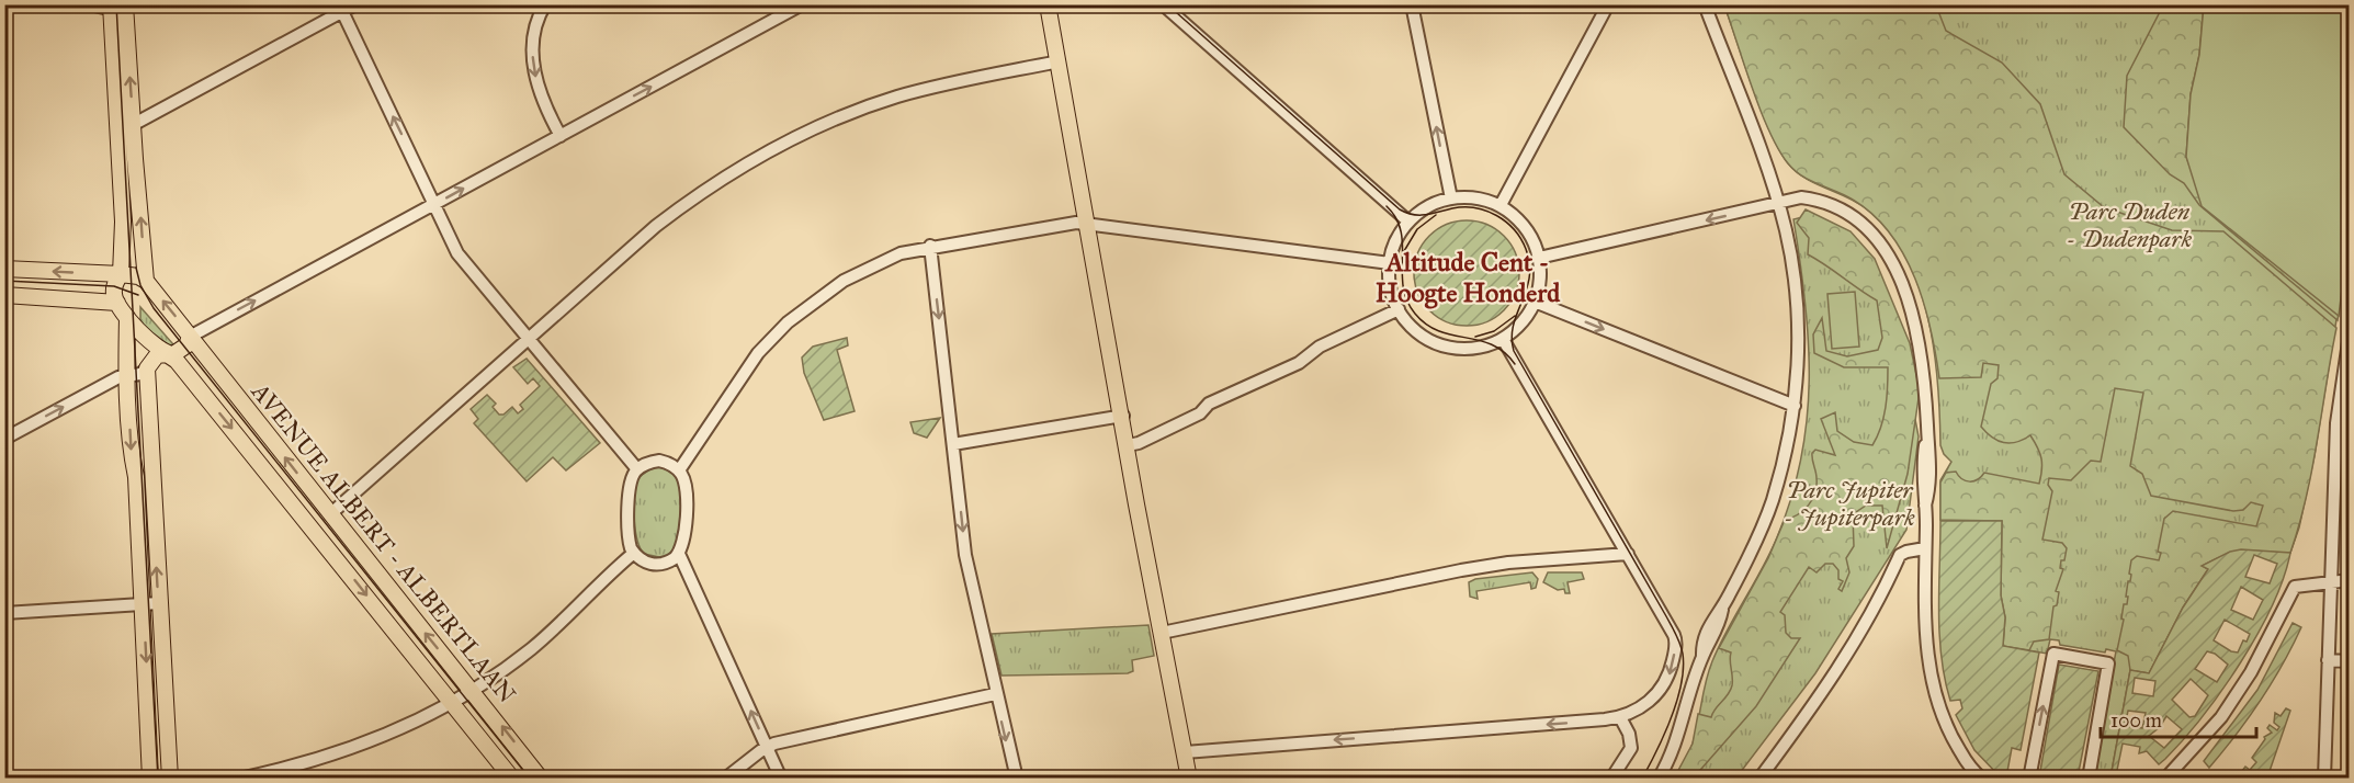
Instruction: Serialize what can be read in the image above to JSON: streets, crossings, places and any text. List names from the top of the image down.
{
  "streets": {
    "main road": ["AVENUE ALBERT - ALBERTLAAN"]
  },
  "districts": ["Altitude Cent - Hoogte Honderd"],
  "parks": ["Parc Duden - Dudenpark", "Parc Jupiter - Jupiterpark"],
  "scale_bar": "100 m"
}
